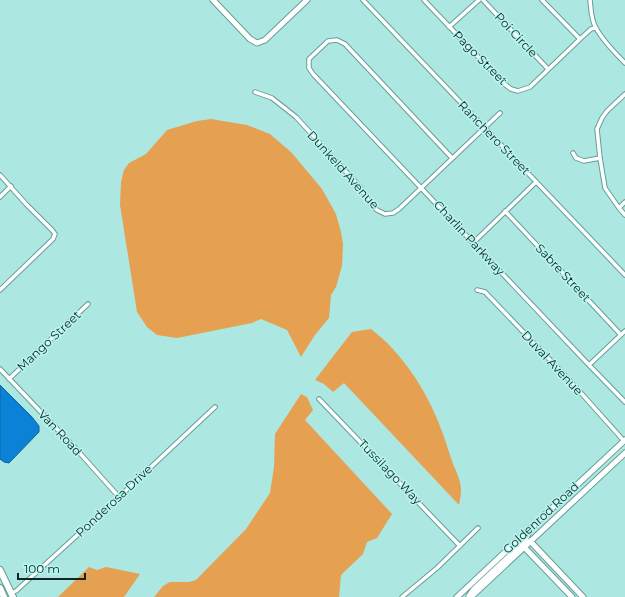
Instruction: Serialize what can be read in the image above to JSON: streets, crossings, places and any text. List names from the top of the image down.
{
  "streets": {
    "main road": ["Goldenrod Road"],
    "street": [
      "Poi Circle",
      "Pago Street",
      "Ranchero Street",
      "Dunkeld Avenue",
      "Charlin Parkway",
      "Sabre Street",
      "Mango Street",
      "Duval Avenue",
      "Van Road",
      "Tussilago Way",
      "Ponderosa Drive"
    ]
  },
  "crossings": [
    ["Poi Circle", "Pago Street"],
    ["Ranchero Street", "Dunkeld Avenue"],
    ["Dunkeld Avenue", "Charlin Parkway"],
    ["Mango Street", "Van Road"],
    ["Duval Avenue", "Goldenrod Road"],
    ["Van Road", "Ponderosa Drive"]
  ],
  "scale_bar": "100 m"
}
